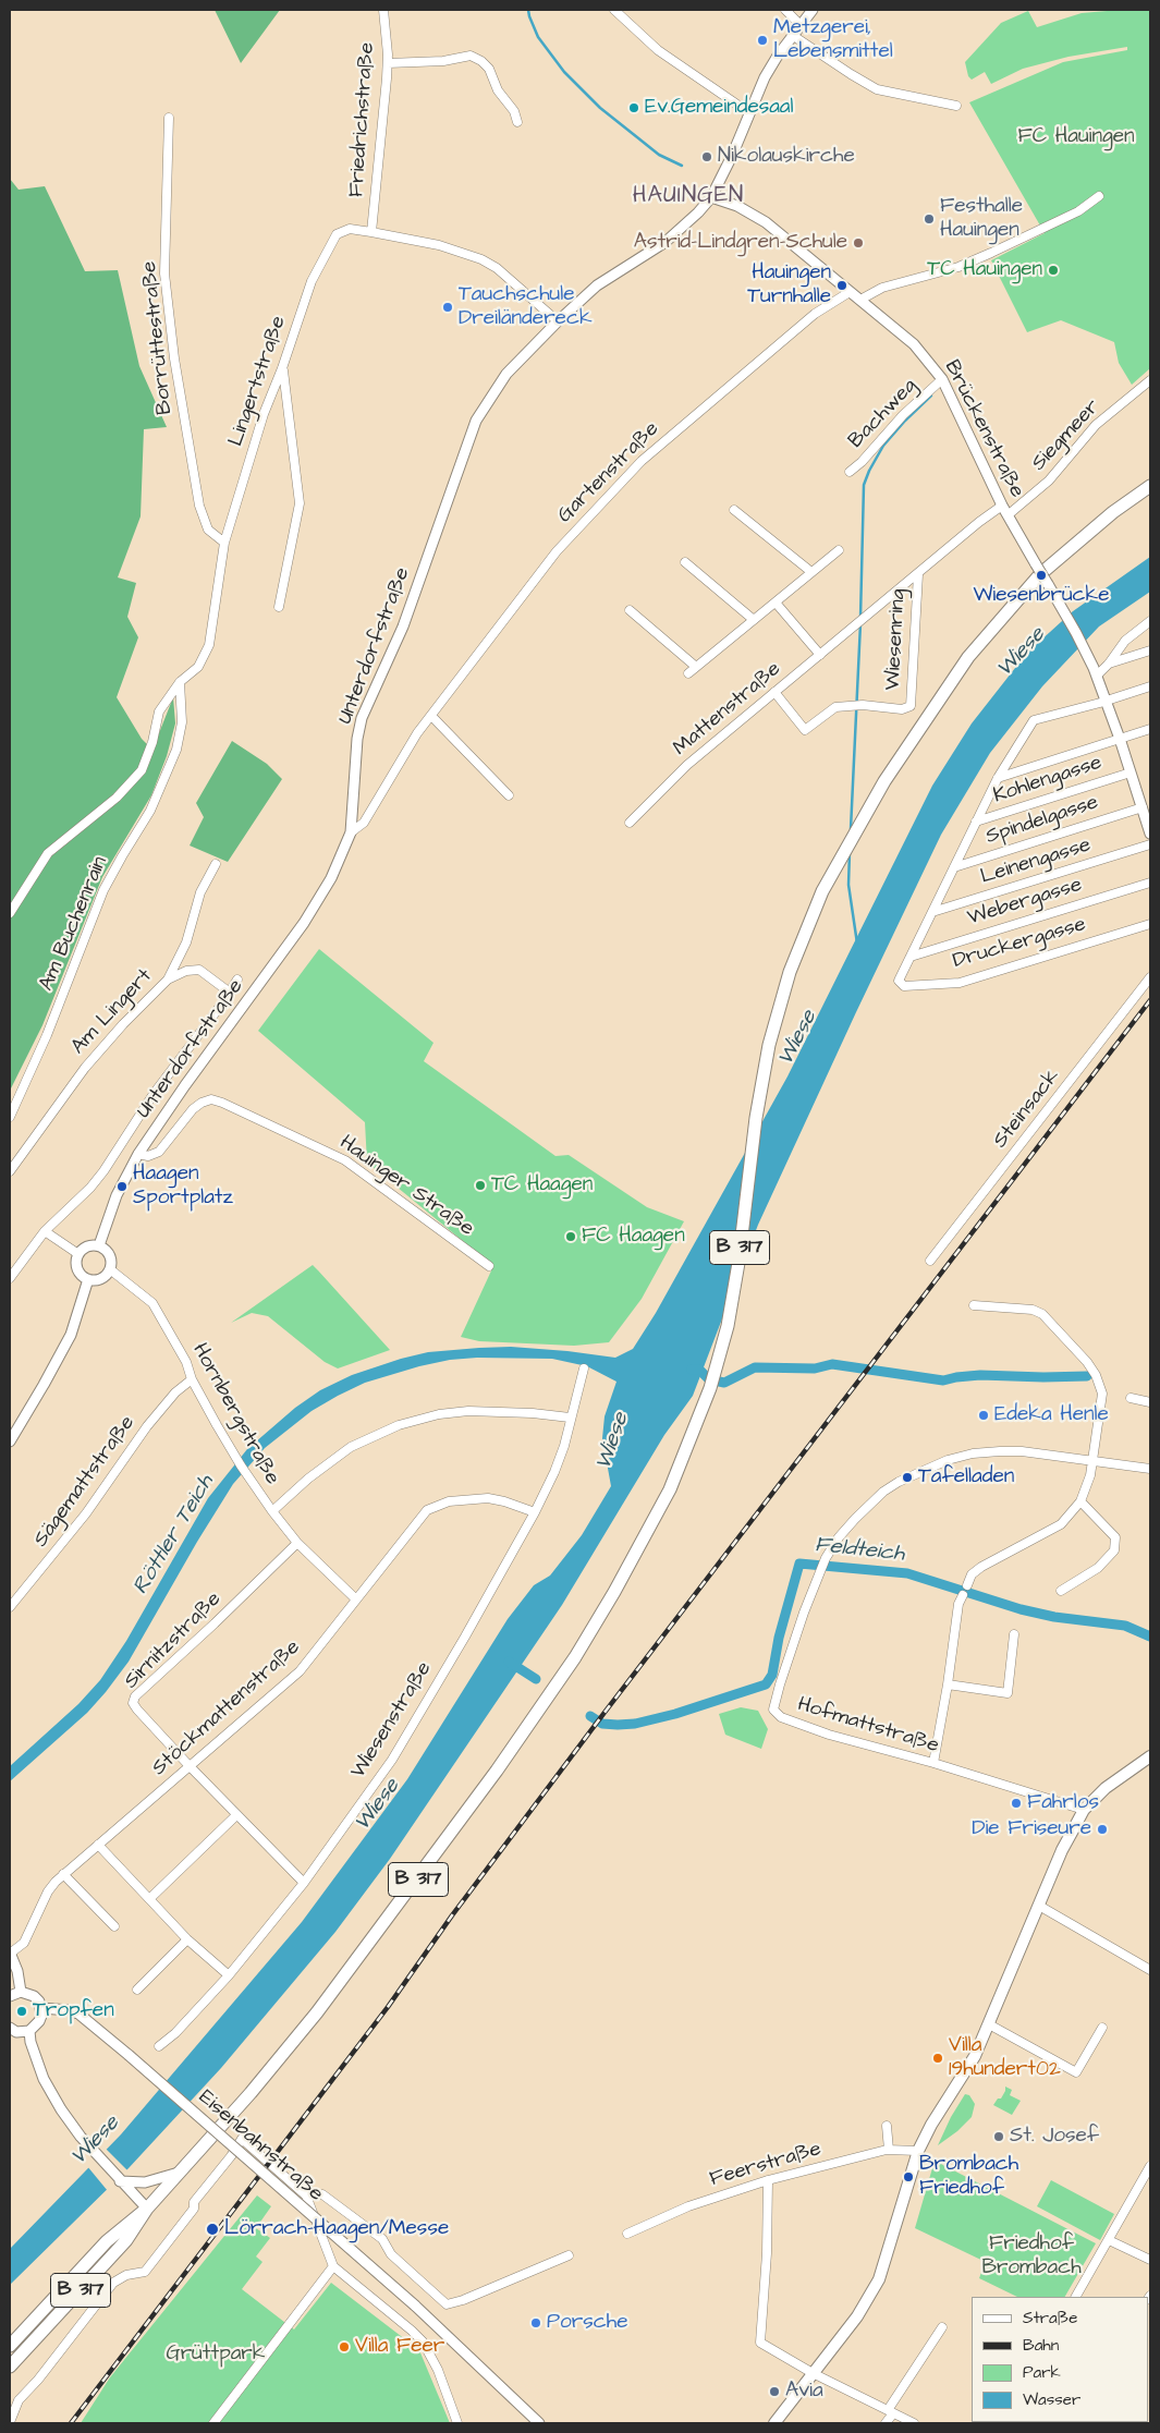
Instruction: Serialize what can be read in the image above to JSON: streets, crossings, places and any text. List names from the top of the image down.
{
  "streets": {
    "main road": ["B 317"],
    "street": [
      "Friedrichstraße",
      "Borrüttestraße",
      "Lingertstraße",
      "Bachweg",
      "Brückenstraße",
      "Siegmeer",
      "Gartenstraße",
      "Wiesenring",
      "Unterdorfstraße",
      "Mattenstraße",
      "Kohlengasse",
      "Spindelgasse",
      "Leinengasse",
      "Webergasse",
      "Am Buchenrain",
      "Druckergasse",
      "Am Lingert",
      "Steinsack",
      "Hauinger Straße",
      "Hornbergstraße",
      "Sägemattstraße",
      "Sirnitzstraße",
      "Stöckmattenstraße",
      "Wiesenstraße",
      "Hofmattstraße",
      "Eisenbahnstraße",
      "Feerstraße"
    ]
  },
  "crossings": [
    ["Friedrichstraße", "Lingertstraße"],
    ["Borrüttestraße", "Lingertstraße"],
    ["Lingertstraße", "Unterdorfstraße"],
    ["Lingertstraße", "Am Buchenrain"],
    ["Bachweg", "Brückenstraße"],
    ["Brückenstraße", "Siegmeer"],
    ["Brückenstraße", "Gartenstraße"],
    ["Brückenstraße", "Wiesenring"],
    ["Brückenstraße", "Unterdorfstraße"],
    ["Gartenstraße", "Unterdorfstraße"],
    ["Wiesenring", "Mattenstraße"],
    ["Unterdorfstraße", "Hauinger Straße"],
    ["Unterdorfstraße", "Hornbergstraße"],
    ["Webergasse", "Druckergasse"],
    ["Hornbergstraße", "Sägemattstraße"],
    ["Hornbergstraße", "Sirnitzstraße"],
    ["Hornbergstraße", "Stöckmattenstraße"],
    ["Sirnitzstraße", "Stöckmattenstraße"],
    ["Stöckmattenstraße", "Wiesenstraße"]
  ],
  "districts": ["HAUINGEN"],
  "water": ["Wiese", "Röttler Teich", "Feldteich"],
  "parks": ["FC Hauingen", "Friedhof Brombach", "Grüttpark"],
  "places": [
    "Metzgerei, Lebensmittel",
    "Ev.Gemeindesaal",
    "Nikolauskirche",
    "Festhalle Hauingen",
    "Astrid-Lindgren-Schule",
    "TC Hauingen",
    "Hauingen Turnhalle",
    "Tauchschule Dreiländereck",
    "Wiesenbrücke",
    "TC Haagen",
    "Haagen Sportplatz",
    "FC Haagen",
    "Edeka Henle",
    "Tafelladen",
    "Fahrlos",
    "Die Friseure",
    "Tropfen",
    "Villa 19hundert02",
    "St. Josef",
    "Brombach Friedhof",
    "Lörrach-Haagen/Messe",
    "Porsche",
    "Villa Feer",
    "Avia"
  ],
  "legend": [
    "Straße",
    "Bahn",
    "Park",
    "Wasser"
  ]
}
